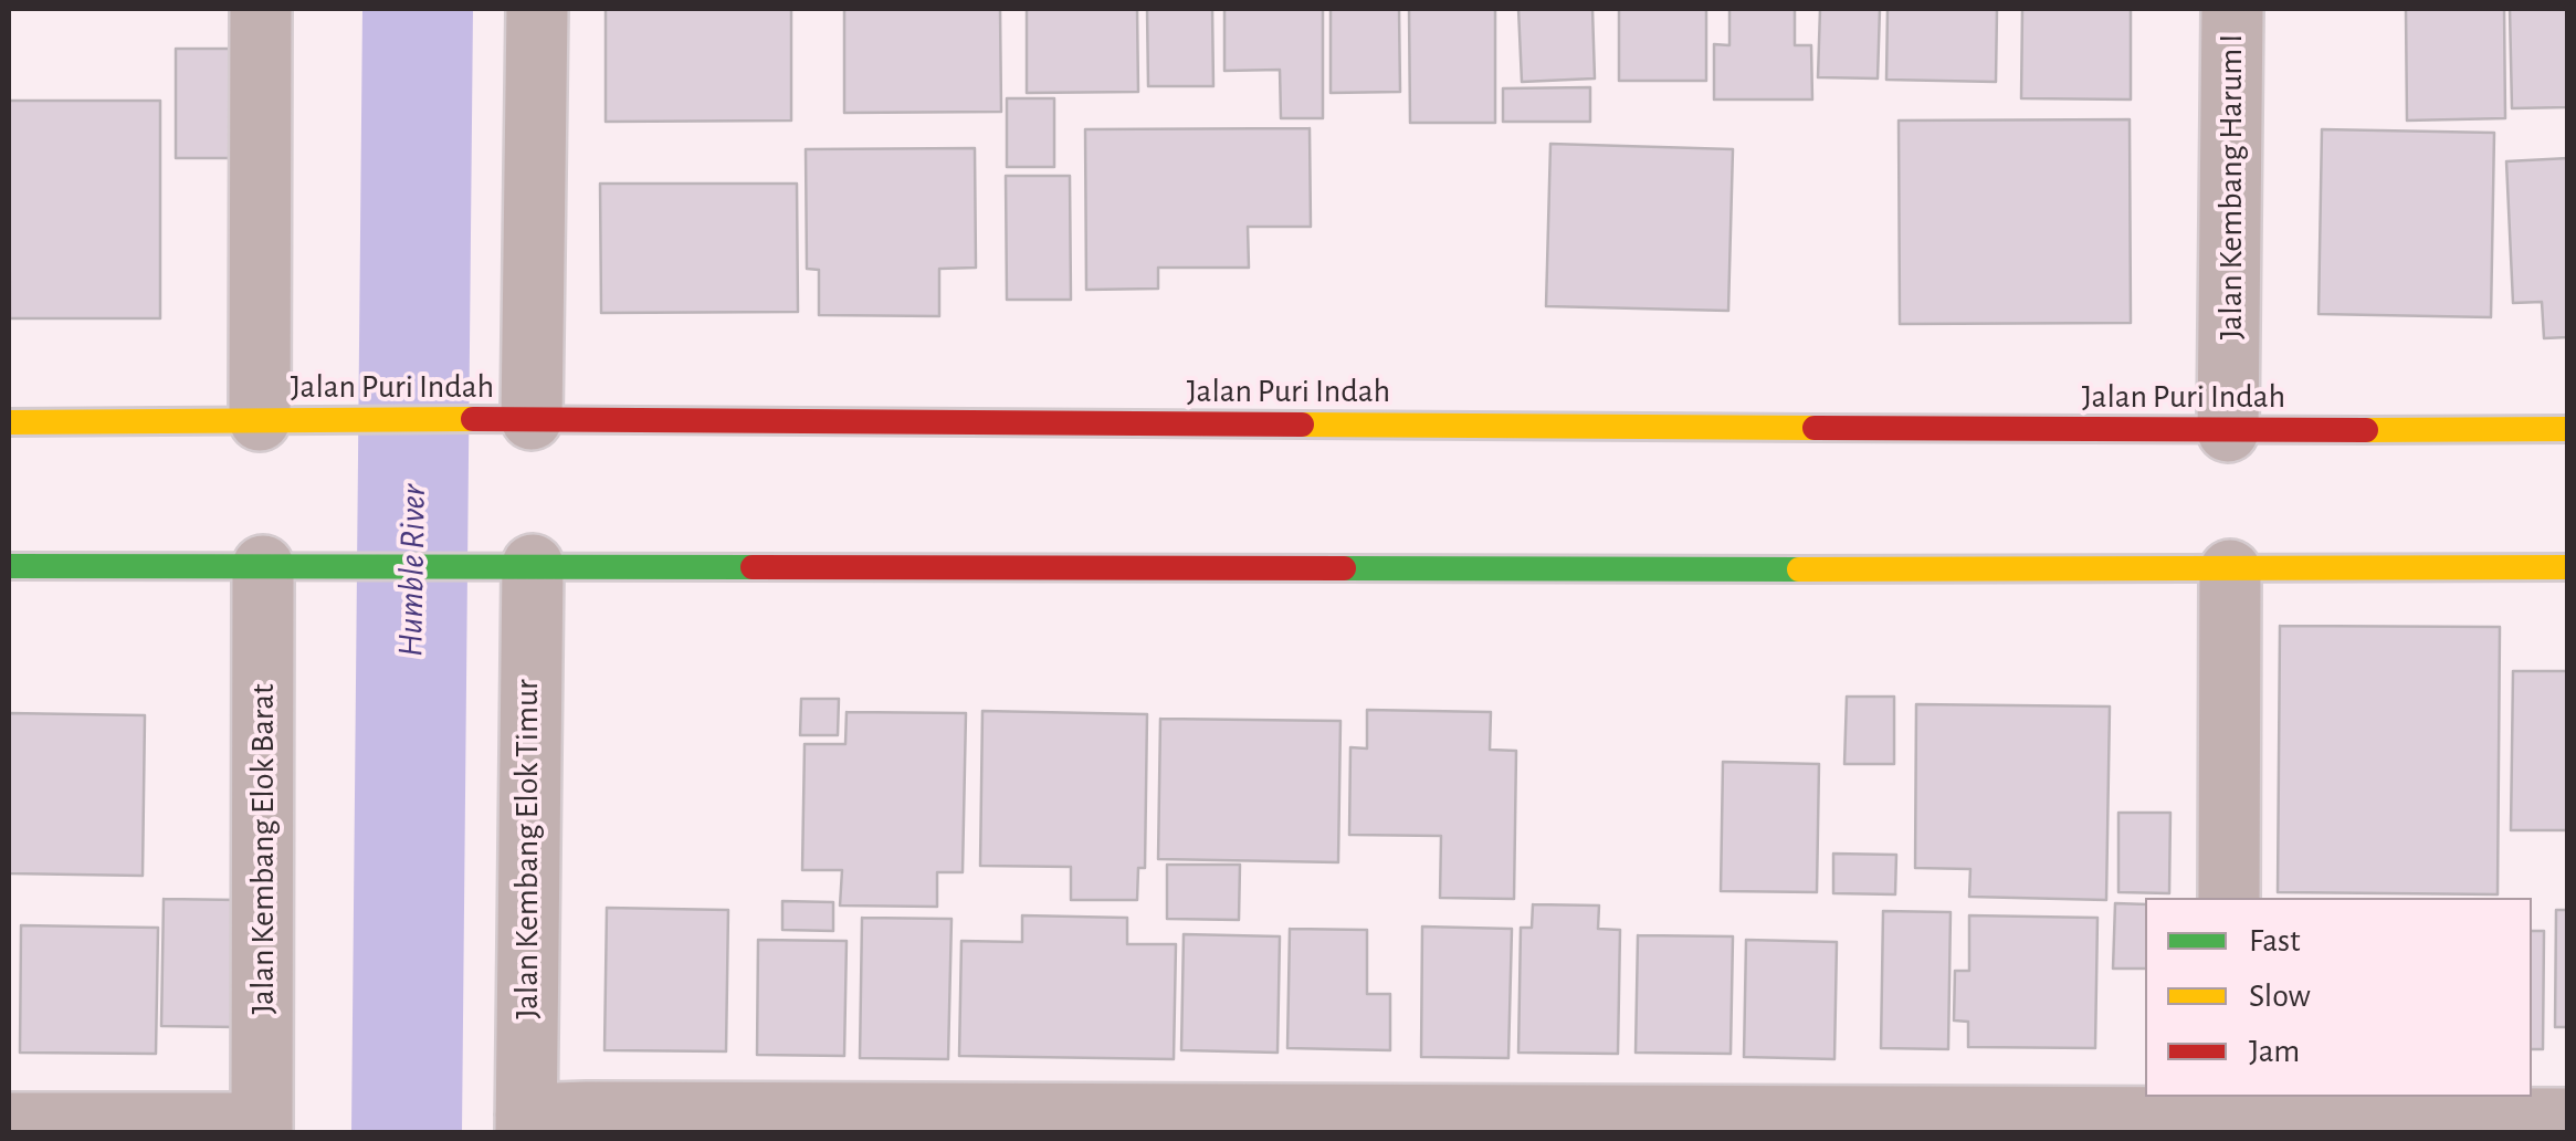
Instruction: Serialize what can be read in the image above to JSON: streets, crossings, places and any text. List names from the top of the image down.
{
  "streets": {
    "main road": ["Jalan Puri Indah"],
    "street": ["Jalan Kembang Harum I", "Jalan Kembang Elok Barat", "Jalan Kembang Elok Timur"]
  },
  "crossings": [
    ["Jalan Kembang Harum I", "Jalan Puri Indah"]
  ],
  "water": ["Humble River"],
  "legend": ["Fast", "Slow", "Jam"]
}
